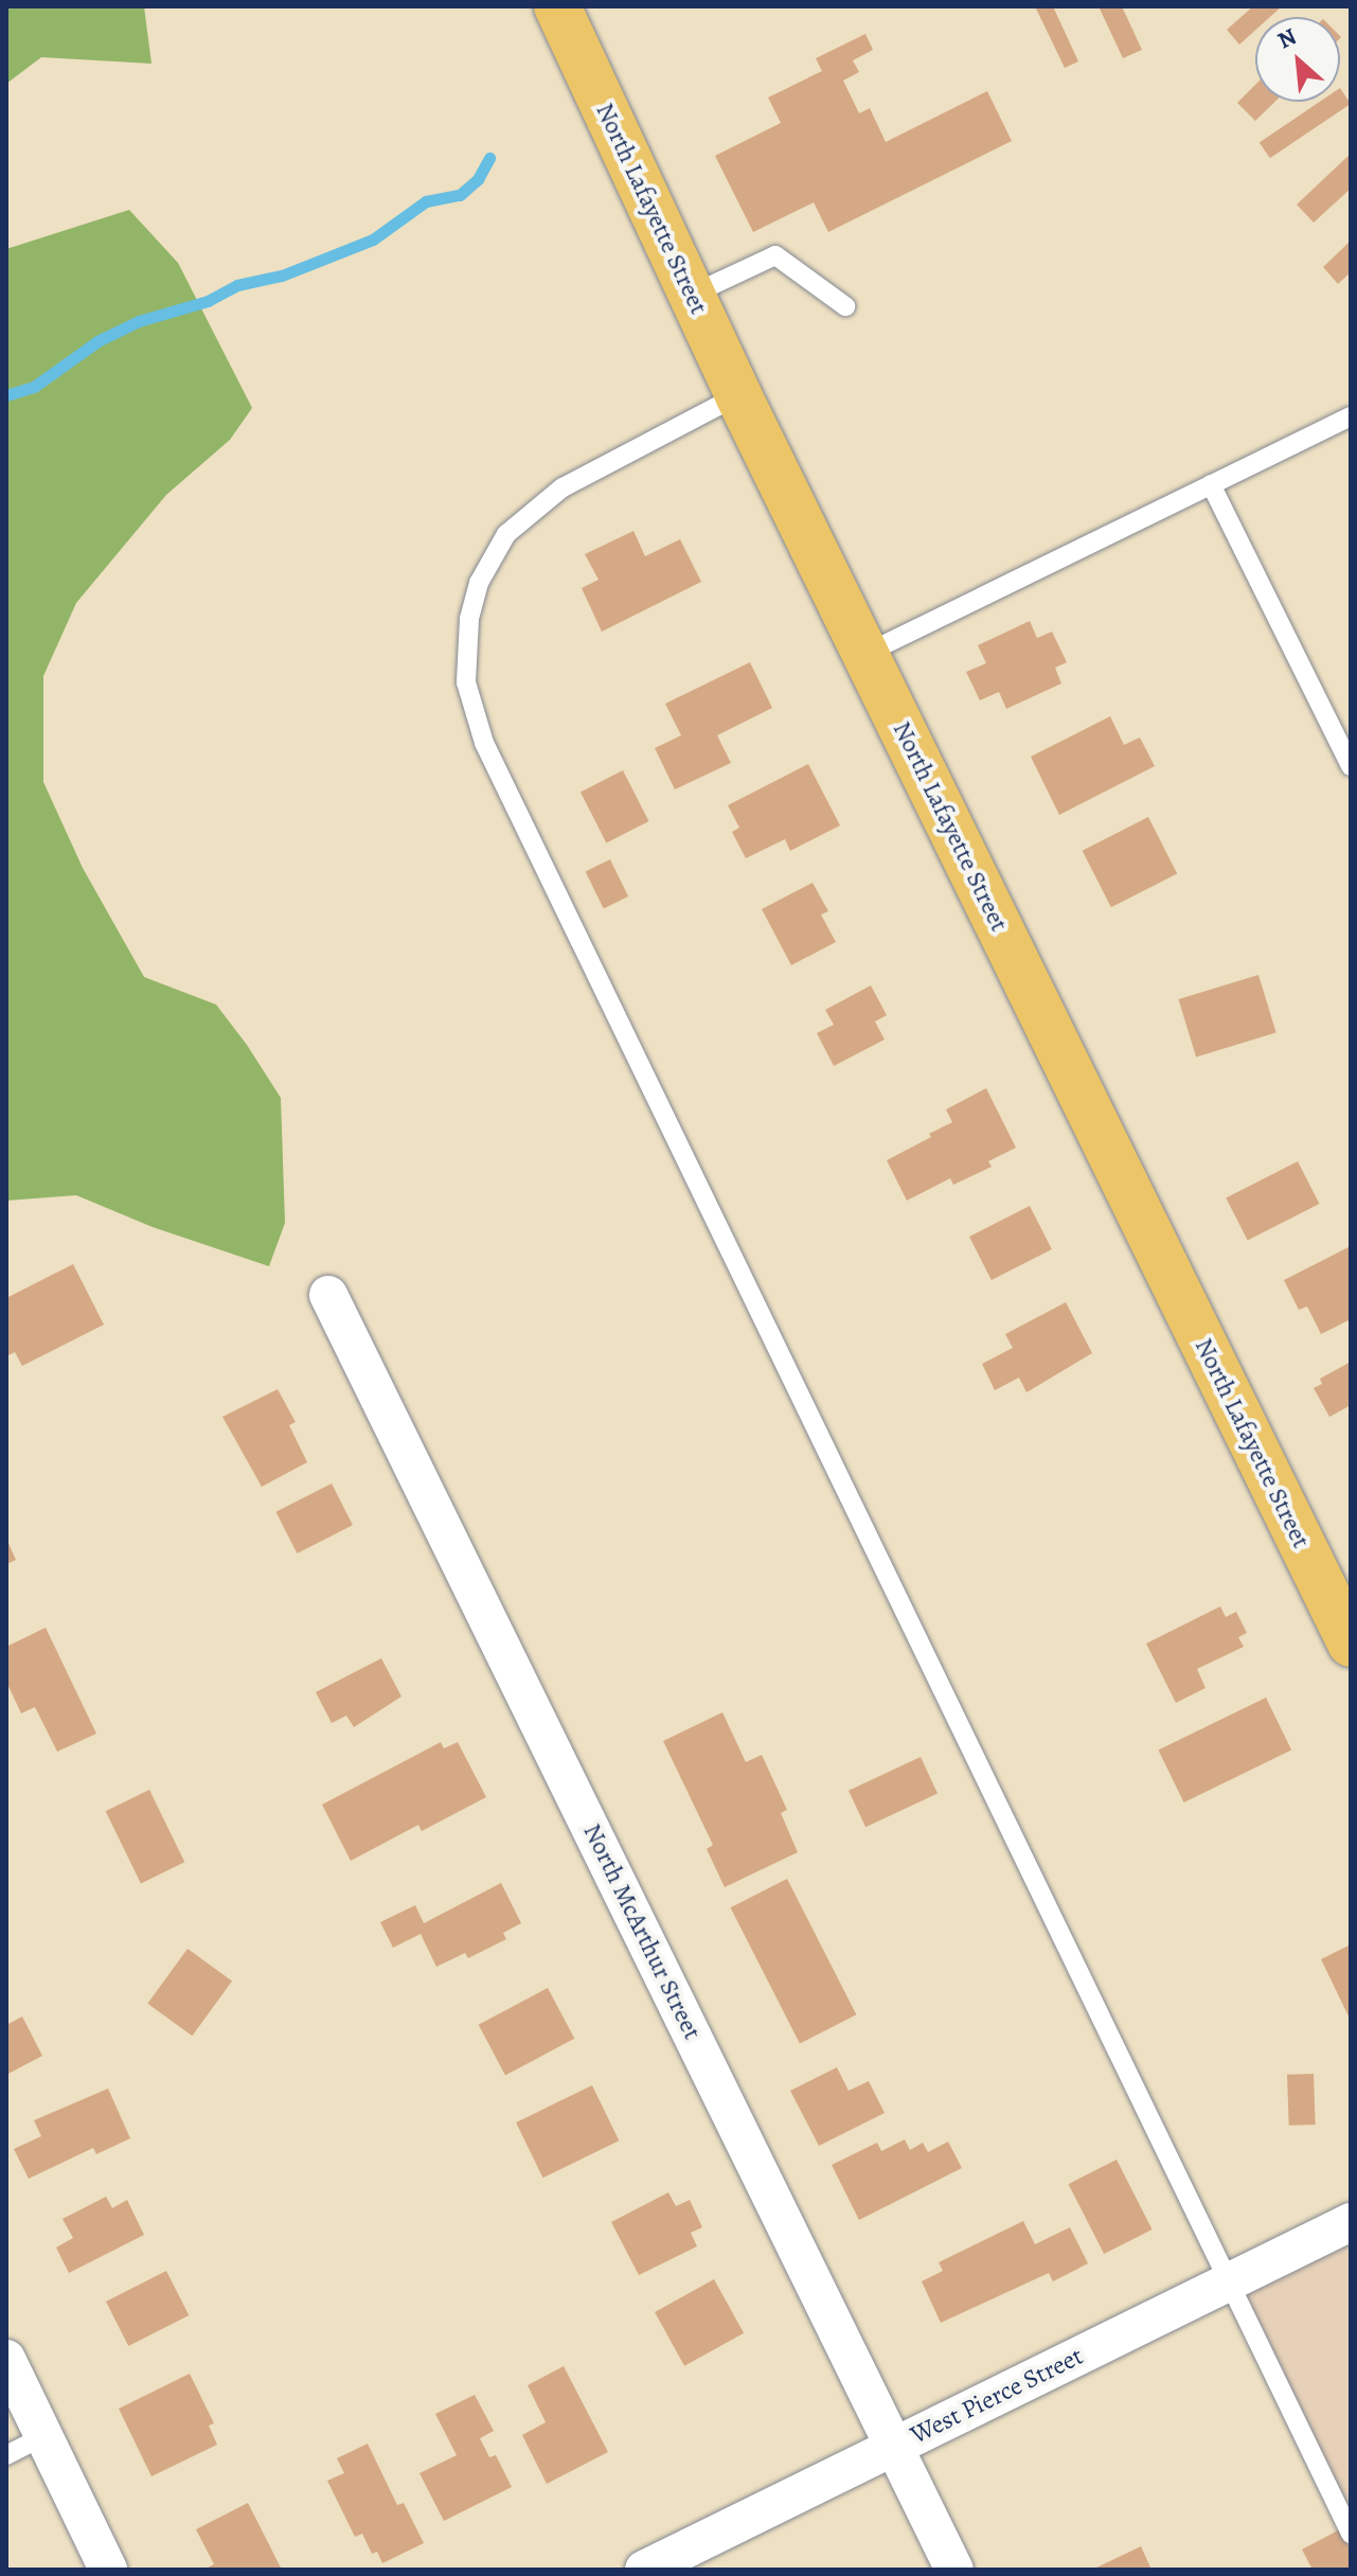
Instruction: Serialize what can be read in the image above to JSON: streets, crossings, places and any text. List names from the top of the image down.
{
  "streets": {
    "highway": ["North Lafayette Street"],
    "street": ["North McArthur Street", "West Pierce Street"]
  },
  "crossings": [
    ["North McArthur Street", "West Pierce Street"]
  ],
  "north": "top left"
}
